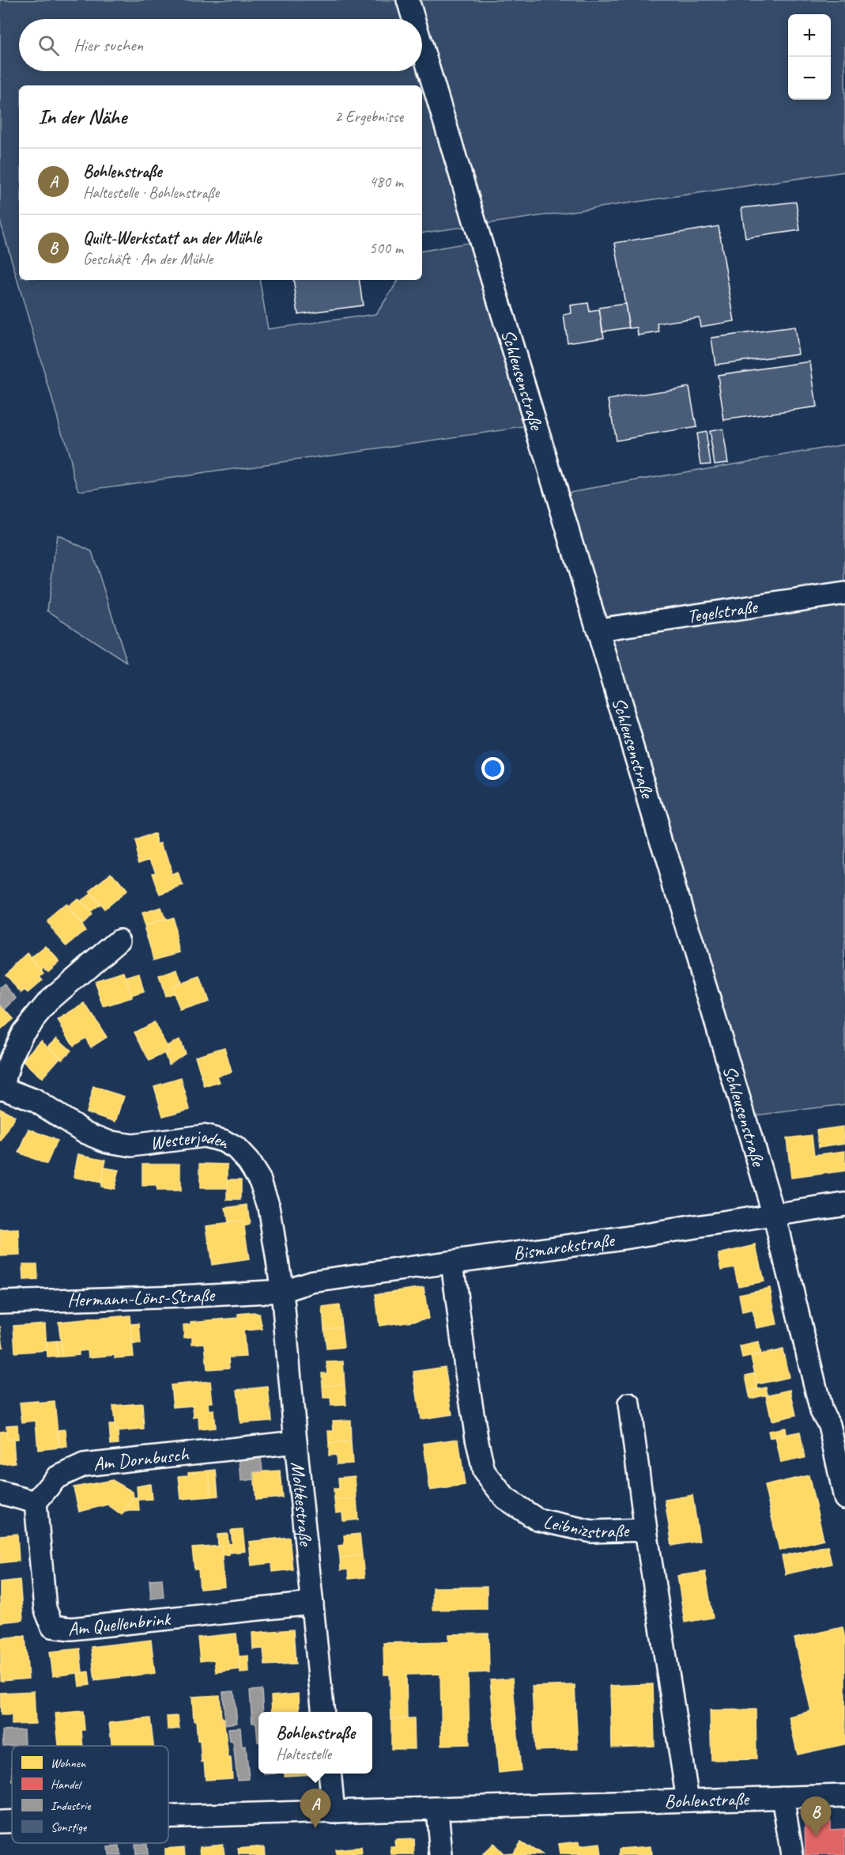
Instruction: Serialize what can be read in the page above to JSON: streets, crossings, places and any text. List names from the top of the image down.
{
  "streets": {
    "street": [
      "Schleusenstraße",
      "Tegelstraße",
      "Westerjaden",
      "Bismarckstraße",
      "Hermann-Löns-Straße",
      "Am Dornbusch",
      "Moltkestraße",
      "Leibnizstraße",
      "Am Quellenbrink",
      "Bohlenstraße"
    ]
  },
  "crossings": [
    ["Schleusenstraße", "Tegelstraße"],
    ["Schleusenstraße", "Bismarckstraße"],
    ["Westerjaden", "Bismarckstraße"],
    ["Westerjaden", "Hermann-Löns-Straße"],
    ["Westerjaden", "Moltkestraße"],
    ["Bismarckstraße", "Hermann-Löns-Straße"],
    ["Bismarckstraße", "Moltkestraße"],
    ["Bismarckstraße", "Leibnizstraße"],
    ["Hermann-Löns-Straße", "Moltkestraße"],
    ["Am Dornbusch", "Moltkestraße"],
    ["Am Dornbusch", "Am Quellenbrink"],
    ["Moltkestraße", "Am Quellenbrink"],
    ["Leibnizstraße", "Bohlenstraße"]
  ],
  "legend": [
    "Wohnen",
    "Handel",
    "Industrie",
    "Sonstige"
  ],
  "page": {
    "map_buttons": ["+", "−"],
    "search": "Hier suchen",
    "heading": ["In der Nähe", "2 Ergebnisse"],
    "list": [
      {
        "mark": "A",
        "name": "Bohlenstraße",
        "note": "Haltestelle · Bohlenstraße",
        "value": "480 m"
      },
      {
        "mark": "B",
        "name": "Quilt-Werkstatt an der Mühle",
        "note": "Geschäft · An der Mühle",
        "value": "500 m"
      }
    ],
    "popup": ["Bohlenstraße", "Haltestelle"],
    "pins": ["A", "B"]
  }
}
